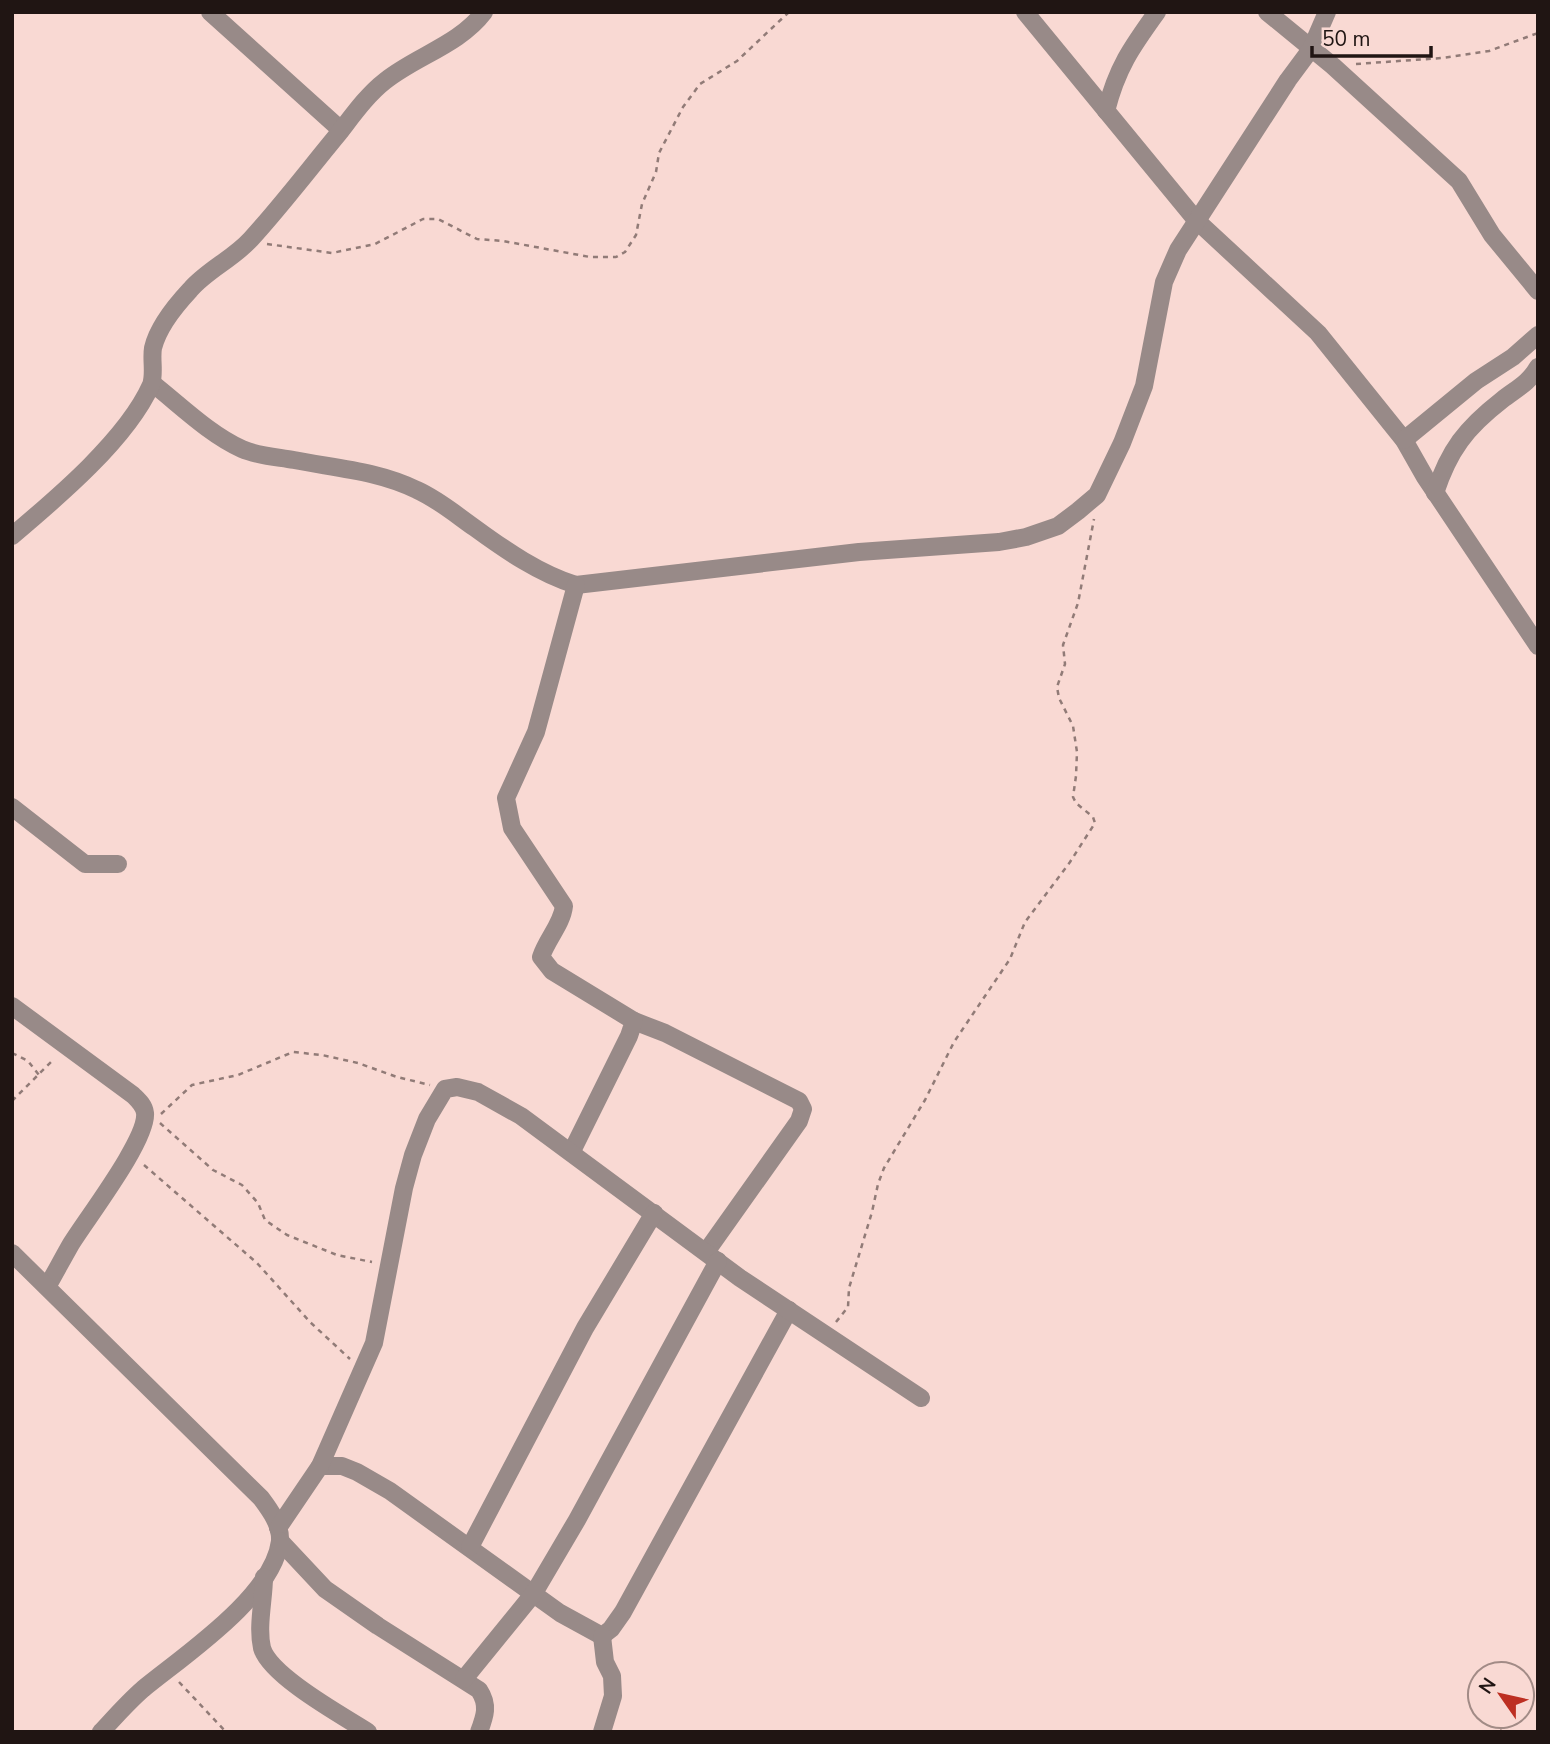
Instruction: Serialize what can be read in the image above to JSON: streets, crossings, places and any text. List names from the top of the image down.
{
  "scale_bar": "50 m",
  "north": "top left"
}
